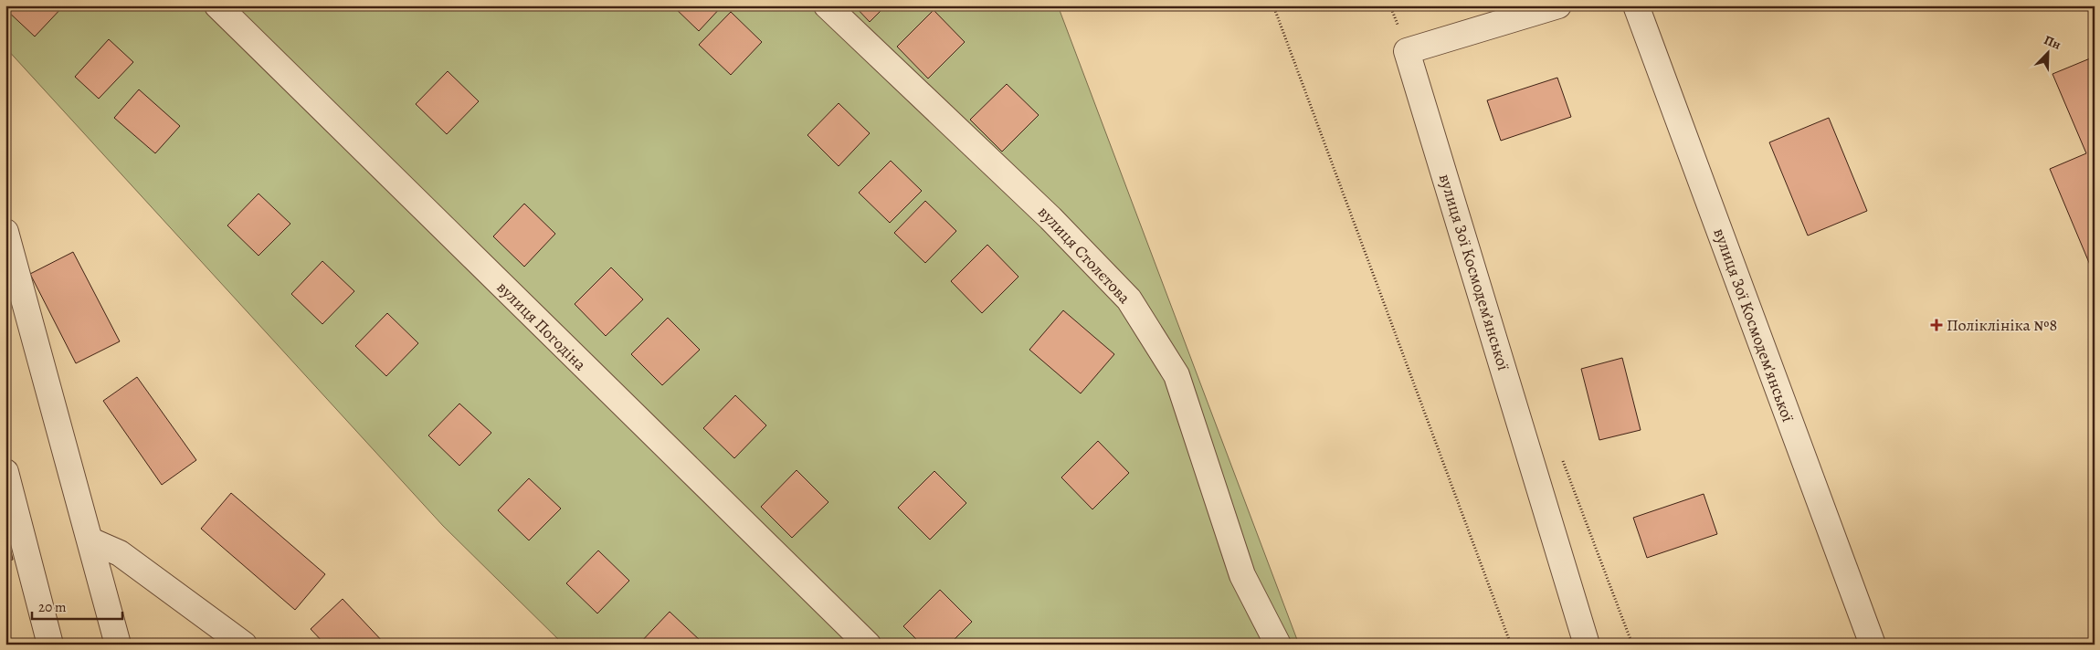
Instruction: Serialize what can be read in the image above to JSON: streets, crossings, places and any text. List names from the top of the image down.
{
  "streets": {
    "street": [
      "вулиця Столєтова",
      "вулиця Зої Космодем’янської",
      "вулиця Зої Космодем'янської",
      "вулиця Погодіна"
    ]
  },
  "places": {
    "health": ["Поліклініка №8"]
  },
  "scale_bar": "20 m",
  "north": "top right"
}
